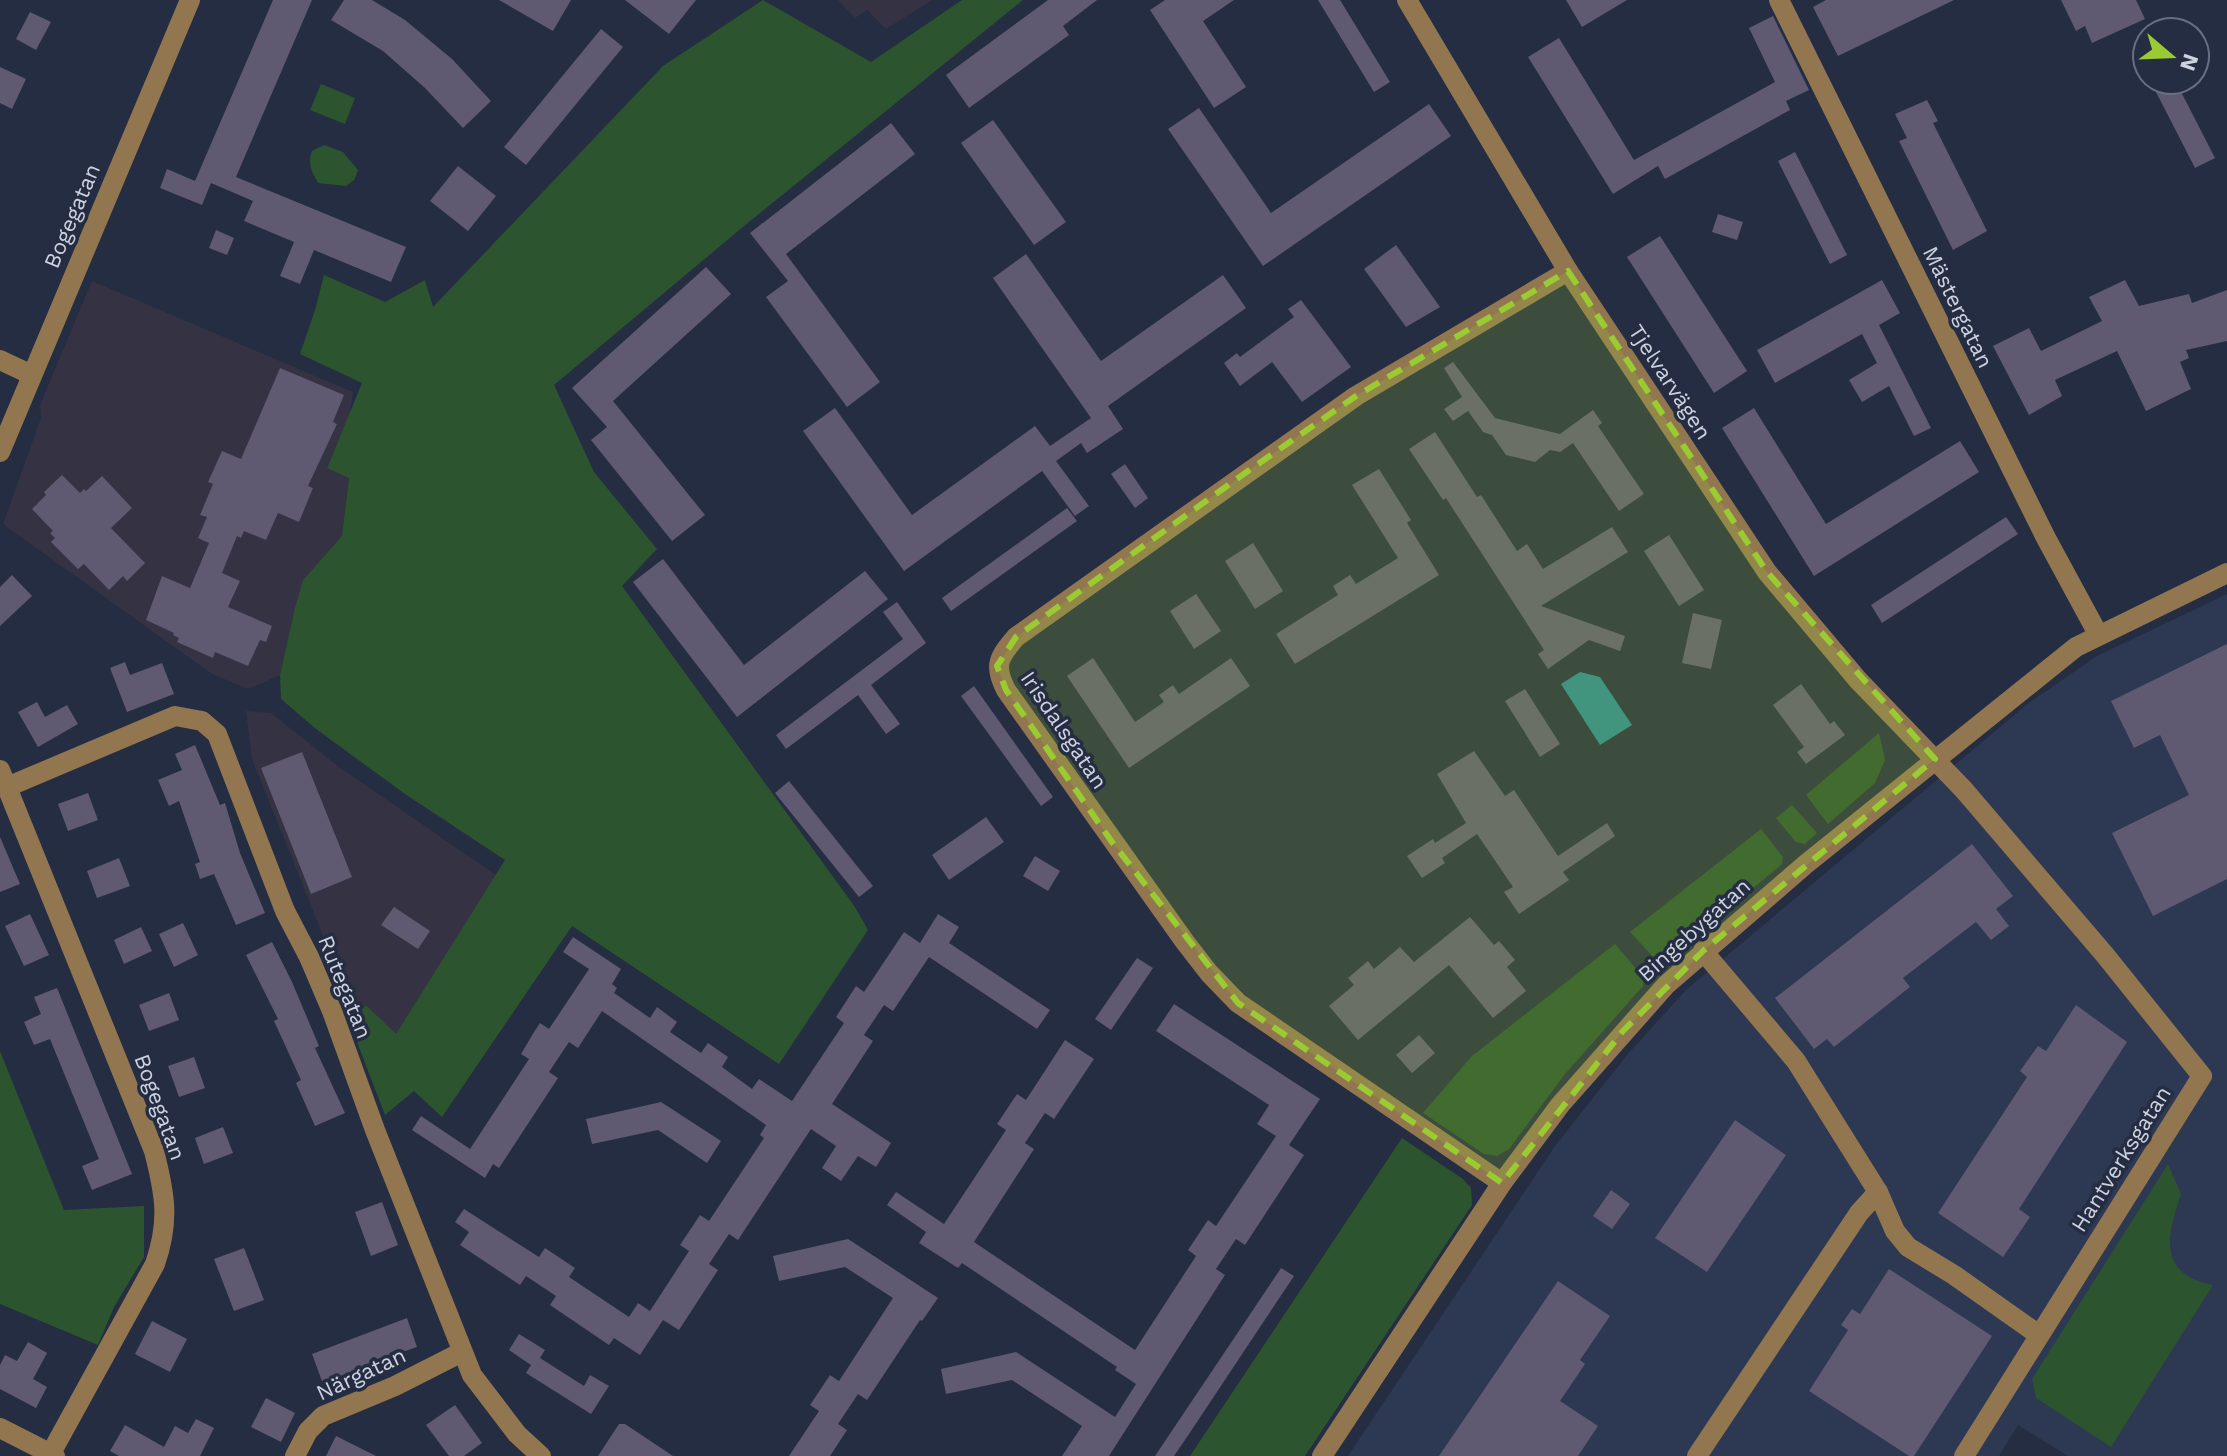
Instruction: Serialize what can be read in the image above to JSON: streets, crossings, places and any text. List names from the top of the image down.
{
  "streets": {
    "street": [
      "Bogegatan",
      "Mästergatan",
      "Tjelvarvägen",
      "Irisdalsgatan",
      "Bingebygatan",
      "Rutegatan",
      "Hantverksgatan",
      "Närgatan"
    ]
  },
  "crossings": [
    ["Bogegatan", "Rutegatan"],
    ["Mästergatan", "Bingebygatan"],
    ["Tjelvarvägen", "Irisdalsgatan"],
    ["Tjelvarvägen", "Bingebygatan"],
    ["Tjelvarvägen", "Hantverksgatan"],
    ["Irisdalsgatan", "Bingebygatan"],
    ["Bingebygatan", "Hantverksgatan"],
    ["Rutegatan", "Närgatan"]
  ],
  "north": "right"
}
